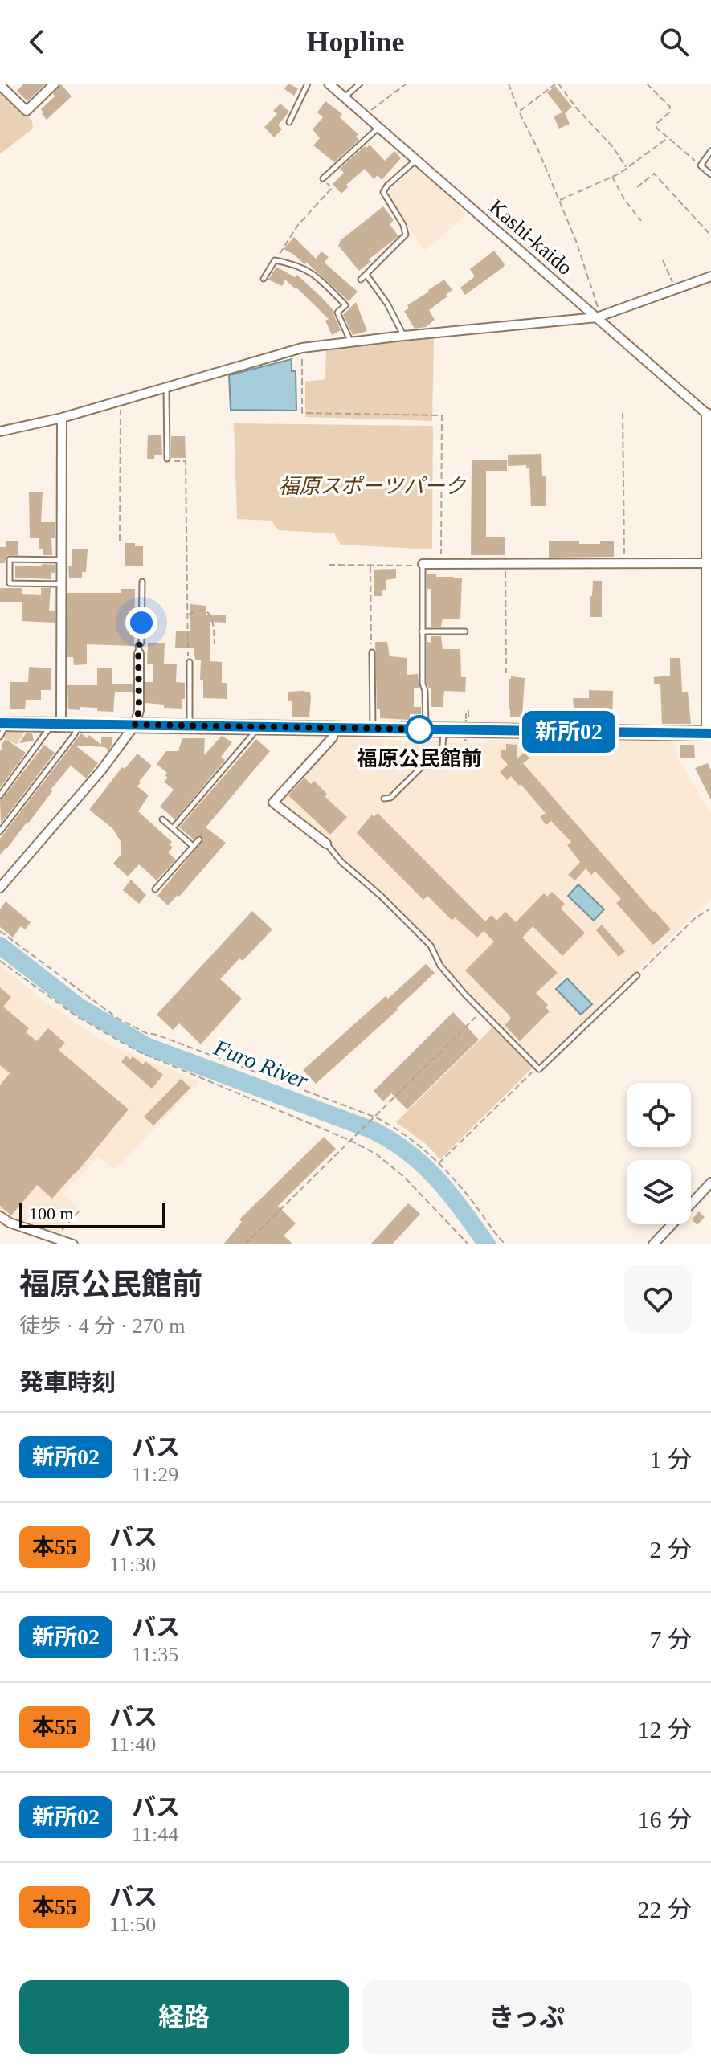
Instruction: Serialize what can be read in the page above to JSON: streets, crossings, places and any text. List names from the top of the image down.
{
  "streets": {
    "street": ["Kashi-kaido"]
  },
  "water": ["Furo River"],
  "parks": ["福原スポーツパーク"],
  "places": ["福原公民館前"],
  "lines": ["bus line 新所02"],
  "scale_bar": "100 m",
  "page": {
    "header": "Hopline",
    "on_map": "新所02",
    "scale": "100 m",
    "heading": [
      ["福原公民館前", "徒歩 · 4 分 · 270 m"],
      "発車時刻"
    ],
    "list": [
      {
        "mark": "新所02",
        "name": "バス",
        "note": "11:29",
        "value": "1 分"
      },
      {
        "mark": "本55",
        "name": "バス",
        "note": "11:30",
        "value": "2 分"
      },
      {
        "mark": "新所02",
        "name": "バス",
        "note": "11:35",
        "value": "7 分"
      },
      {
        "mark": "本55",
        "name": "バス",
        "note": "11:40",
        "value": "12 分"
      },
      {
        "mark": "新所02",
        "name": "バス",
        "note": "11:44",
        "value": "16 分"
      },
      {
        "mark": "本55",
        "name": "バス",
        "note": "11:50",
        "value": "22 分"
      }
    ],
    "buttons": ["経路", "きっぷ"]
  }
}
